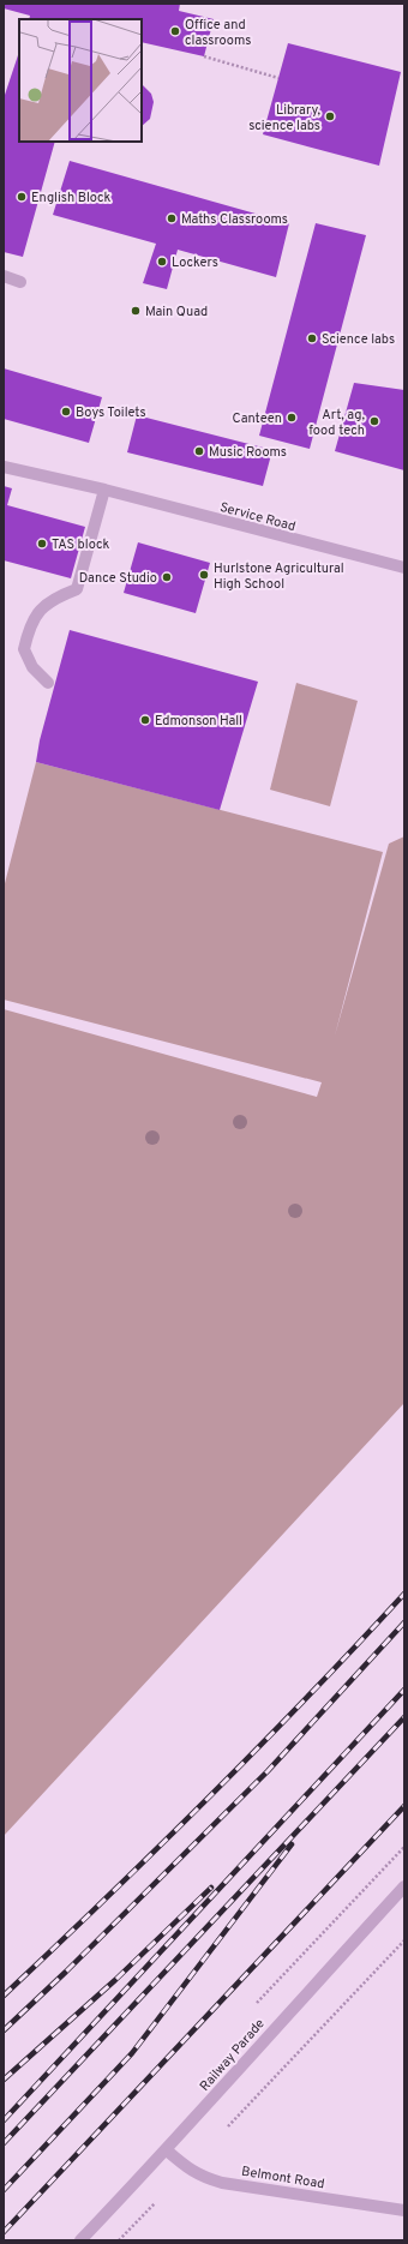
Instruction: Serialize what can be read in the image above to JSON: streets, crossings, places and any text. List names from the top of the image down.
{
  "streets": {
    "street": ["Service Road", "Railway Parade", "Belmont Road"]
  },
  "crossings": [
    ["Railway Parade", "Belmont Road"]
  ],
  "places": [
    "Office and classrooms",
    "Library, science labs",
    "English Block",
    "Maths Classrooms",
    "Lockers",
    "Main Quad",
    "Science labs",
    "Boys Toilets",
    "Canteen",
    "Art, ag, food tech",
    "Music Rooms",
    "TAS block",
    "Hurlstone Agricultural High School",
    "Dance Studio",
    "Edmonson Hall"
  ]
}
